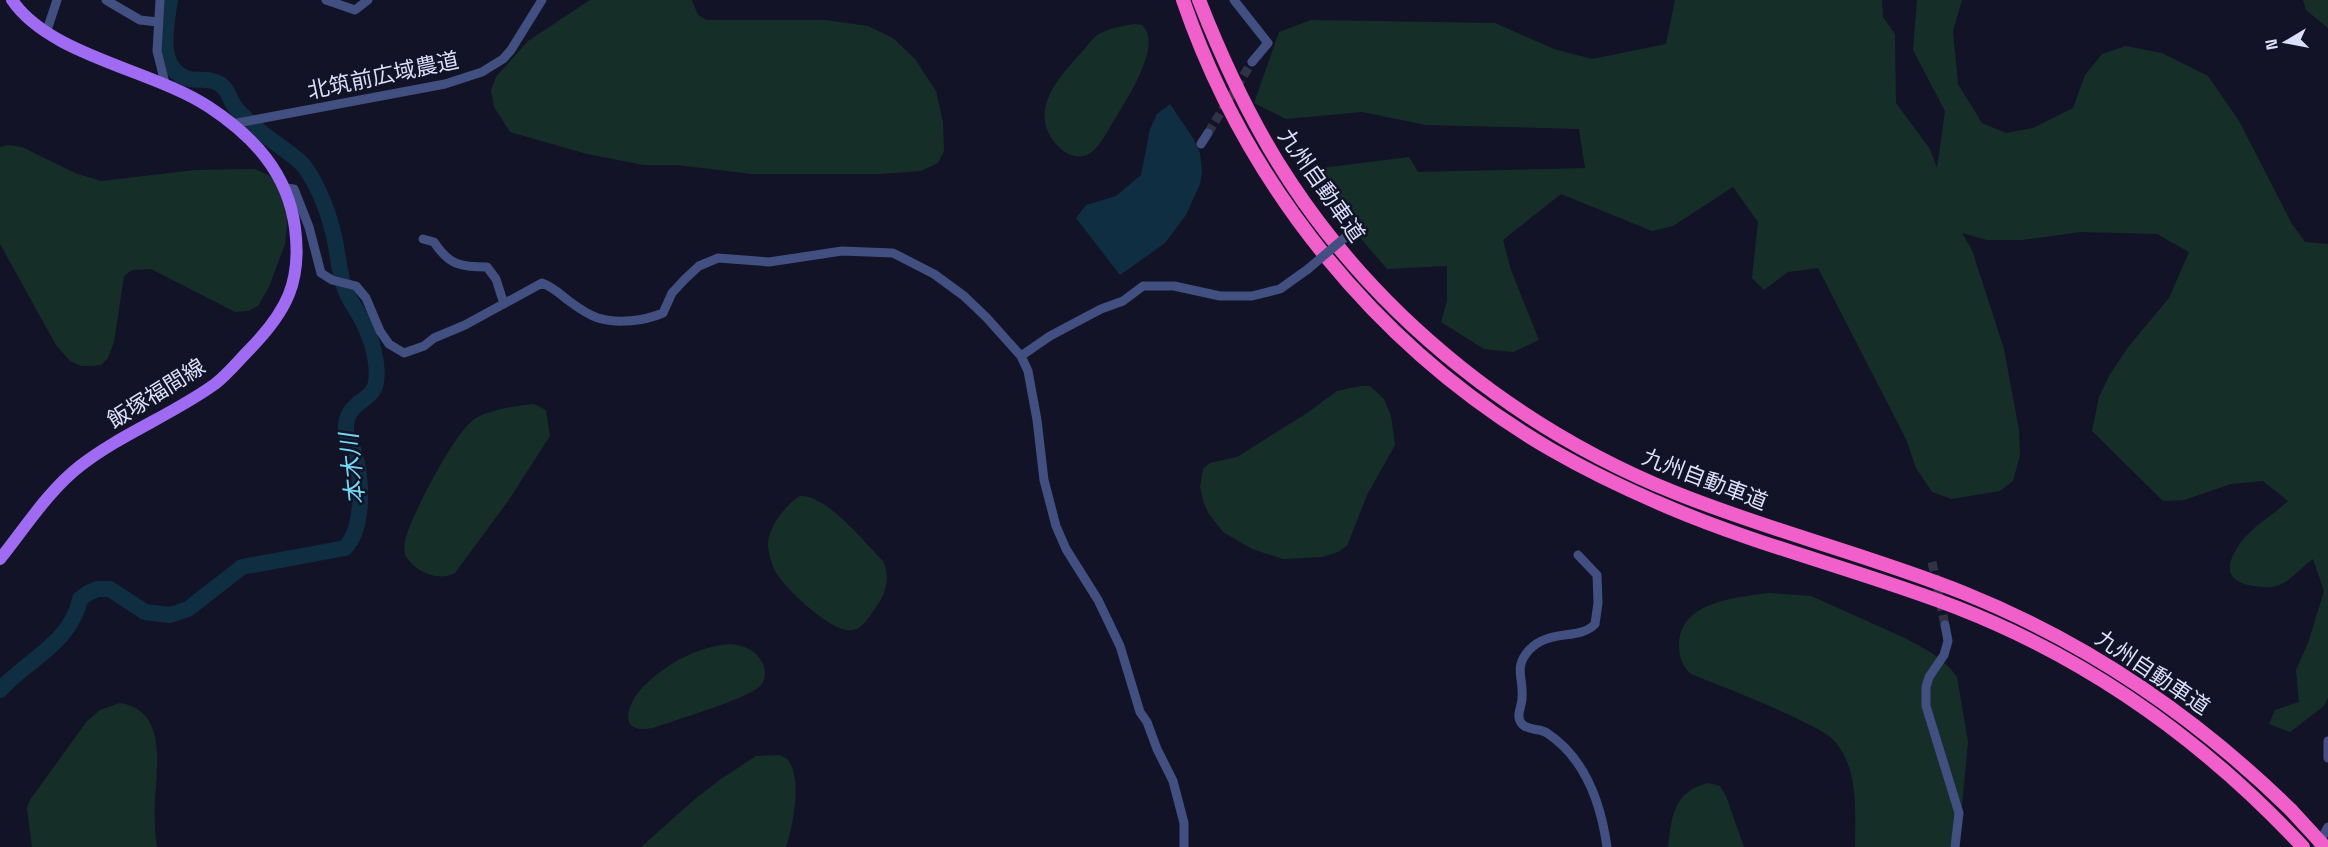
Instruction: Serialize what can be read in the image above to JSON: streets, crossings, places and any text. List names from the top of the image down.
{
  "streets": {
    "highway": ["九州自動車道"],
    "main road": ["飯塚福間線"],
    "street": ["北筑前広域農道"]
  },
  "crossings": [
    ["北筑前広域農道", "飯塚福間線"]
  ],
  "water": ["本木川"],
  "north": "left"
}
